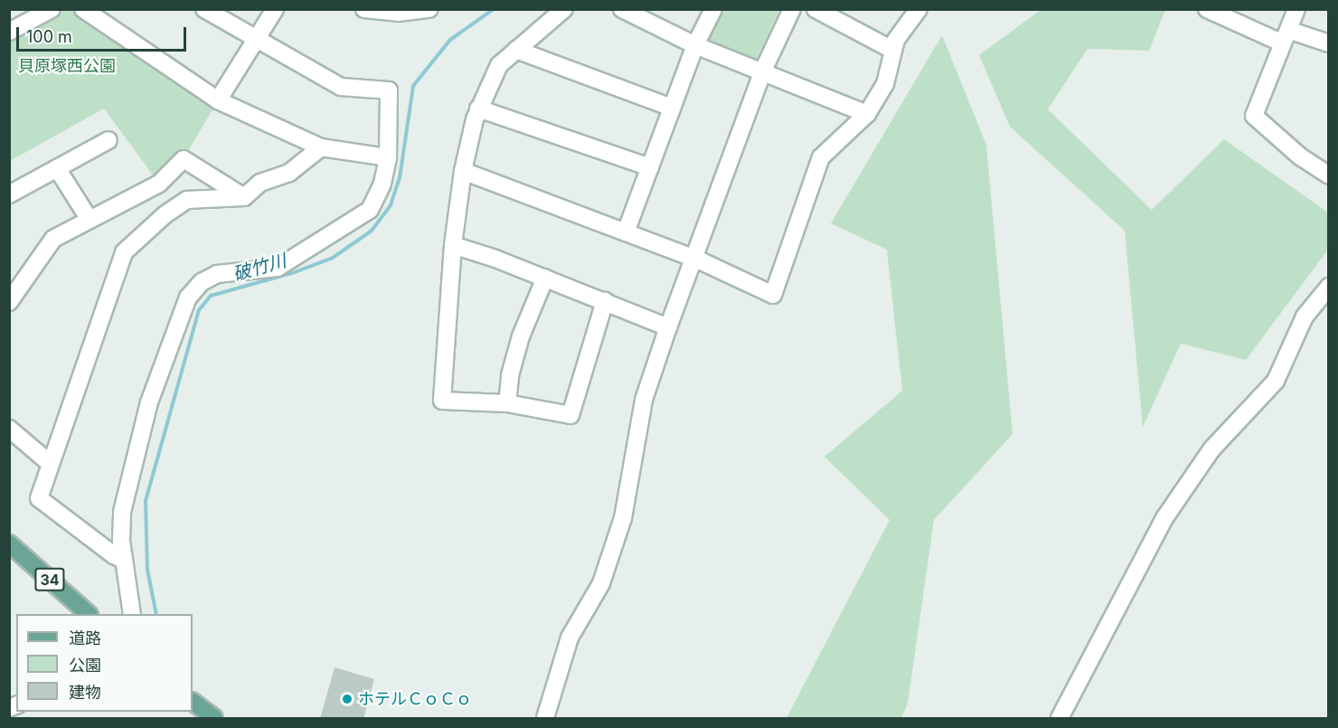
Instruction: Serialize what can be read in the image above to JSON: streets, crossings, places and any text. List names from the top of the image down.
{
  "streets": {
    "main road": ["34"]
  },
  "water": ["破竹川"],
  "parks": ["貝原塚西公園"],
  "places": ["ホテルＣｏＣｏ"],
  "legend": ["道路", "公園", "建物"],
  "scale_bar": "100 m"
}
